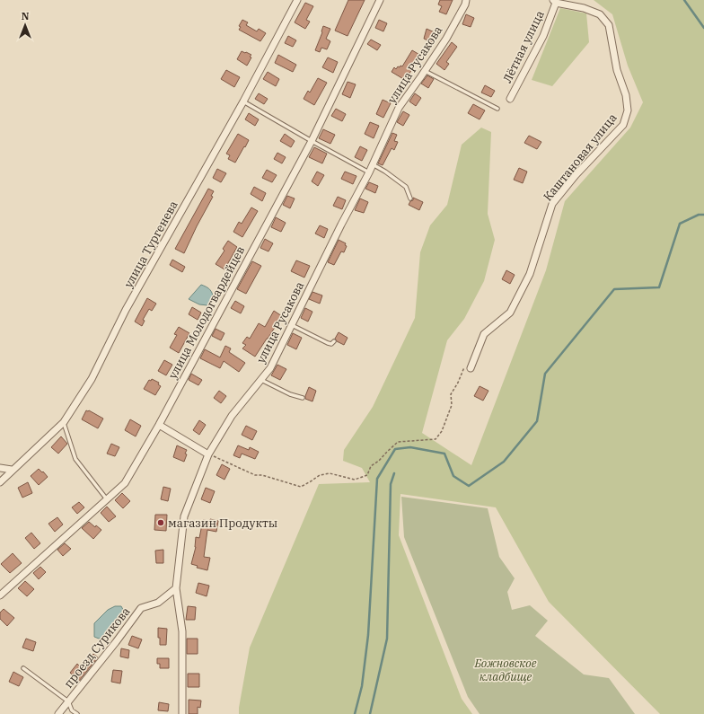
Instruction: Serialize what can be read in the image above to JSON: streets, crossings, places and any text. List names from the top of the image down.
{
  "streets": {
    "street": [
      "Лётная улица",
      "улица Русакова",
      "Каштановая улица",
      "улица Тургенева",
      "улица Молодогвардейцев",
      "проезд Сурикова"
    ]
  },
  "crossings": [
    ["Лётная улица", "Каштановая улица"],
    ["улица Русакова", "проезд Сурикова"]
  ],
  "parks": ["Божновское кладбище"],
  "places": ["магазин Продукты"],
  "north": "top"
}
